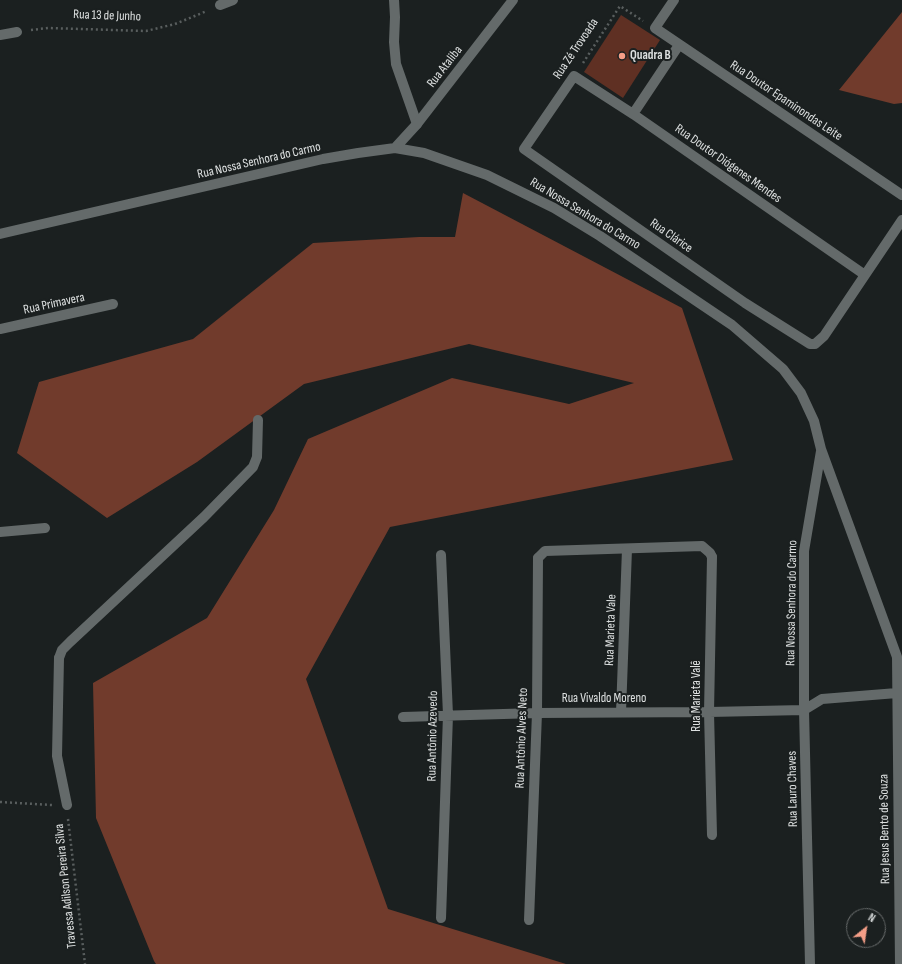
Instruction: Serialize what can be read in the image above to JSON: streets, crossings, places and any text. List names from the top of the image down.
{
  "streets": {
    "street": [
      "Rua Zé Trovoada",
      "Rua Ataliba",
      "Rua Doutor Epaminondas Leite",
      "Rua Nossa Senhora do Carmo",
      "Rua Doutor Diógenes Mendes",
      "Rua Clárice",
      "Rua Primavera",
      "Rua Marieta Vale",
      "Rua Marieta Valê",
      "Rua Vivaldo Moreno",
      "Rua Antônio Azevedo",
      "Rua Antônio Alves Neto",
      "Rua Lauro Chaves",
      "Rua Jesus Bento de Souza"
    ],
    "path": ["Rua 13 de Junho", "Travessa Adilson Pereira Silva"]
  },
  "crossings": [
    ["Rua Zé Trovoada", "Rua Doutor Epaminondas Leite"],
    ["Rua Zé Trovoada", "Rua Doutor Diógenes Mendes"],
    ["Rua Zé Trovoada", "Rua Clárice"],
    ["Rua Ataliba", "Rua Nossa Senhora do Carmo"],
    ["Rua Nossa Senhora do Carmo", "Rua Vivaldo Moreno"],
    ["Rua Nossa Senhora do Carmo", "Rua Lauro Chaves"],
    ["Rua Nossa Senhora do Carmo", "Rua Jesus Bento de Souza"],
    ["Rua Doutor Diógenes Mendes", "Rua Clárice"],
    ["Rua Marieta Vale", "Rua Marieta Valê"],
    ["Rua Marieta Vale", "Rua Vivaldo Moreno"],
    ["Rua Marieta Vale", "Rua Antônio Alves Neto"],
    ["Rua Marieta Valê", "Rua Vivaldo Moreno"],
    ["Rua Marieta Valê", "Rua Antônio Alves Neto"],
    ["Rua Vivaldo Moreno", "Rua Antônio Azevedo"],
    ["Rua Vivaldo Moreno", "Rua Antônio Alves Neto"],
    ["Rua Vivaldo Moreno", "Rua Lauro Chaves"]
  ],
  "places": ["Quadra B"],
  "north": "top right"
}
